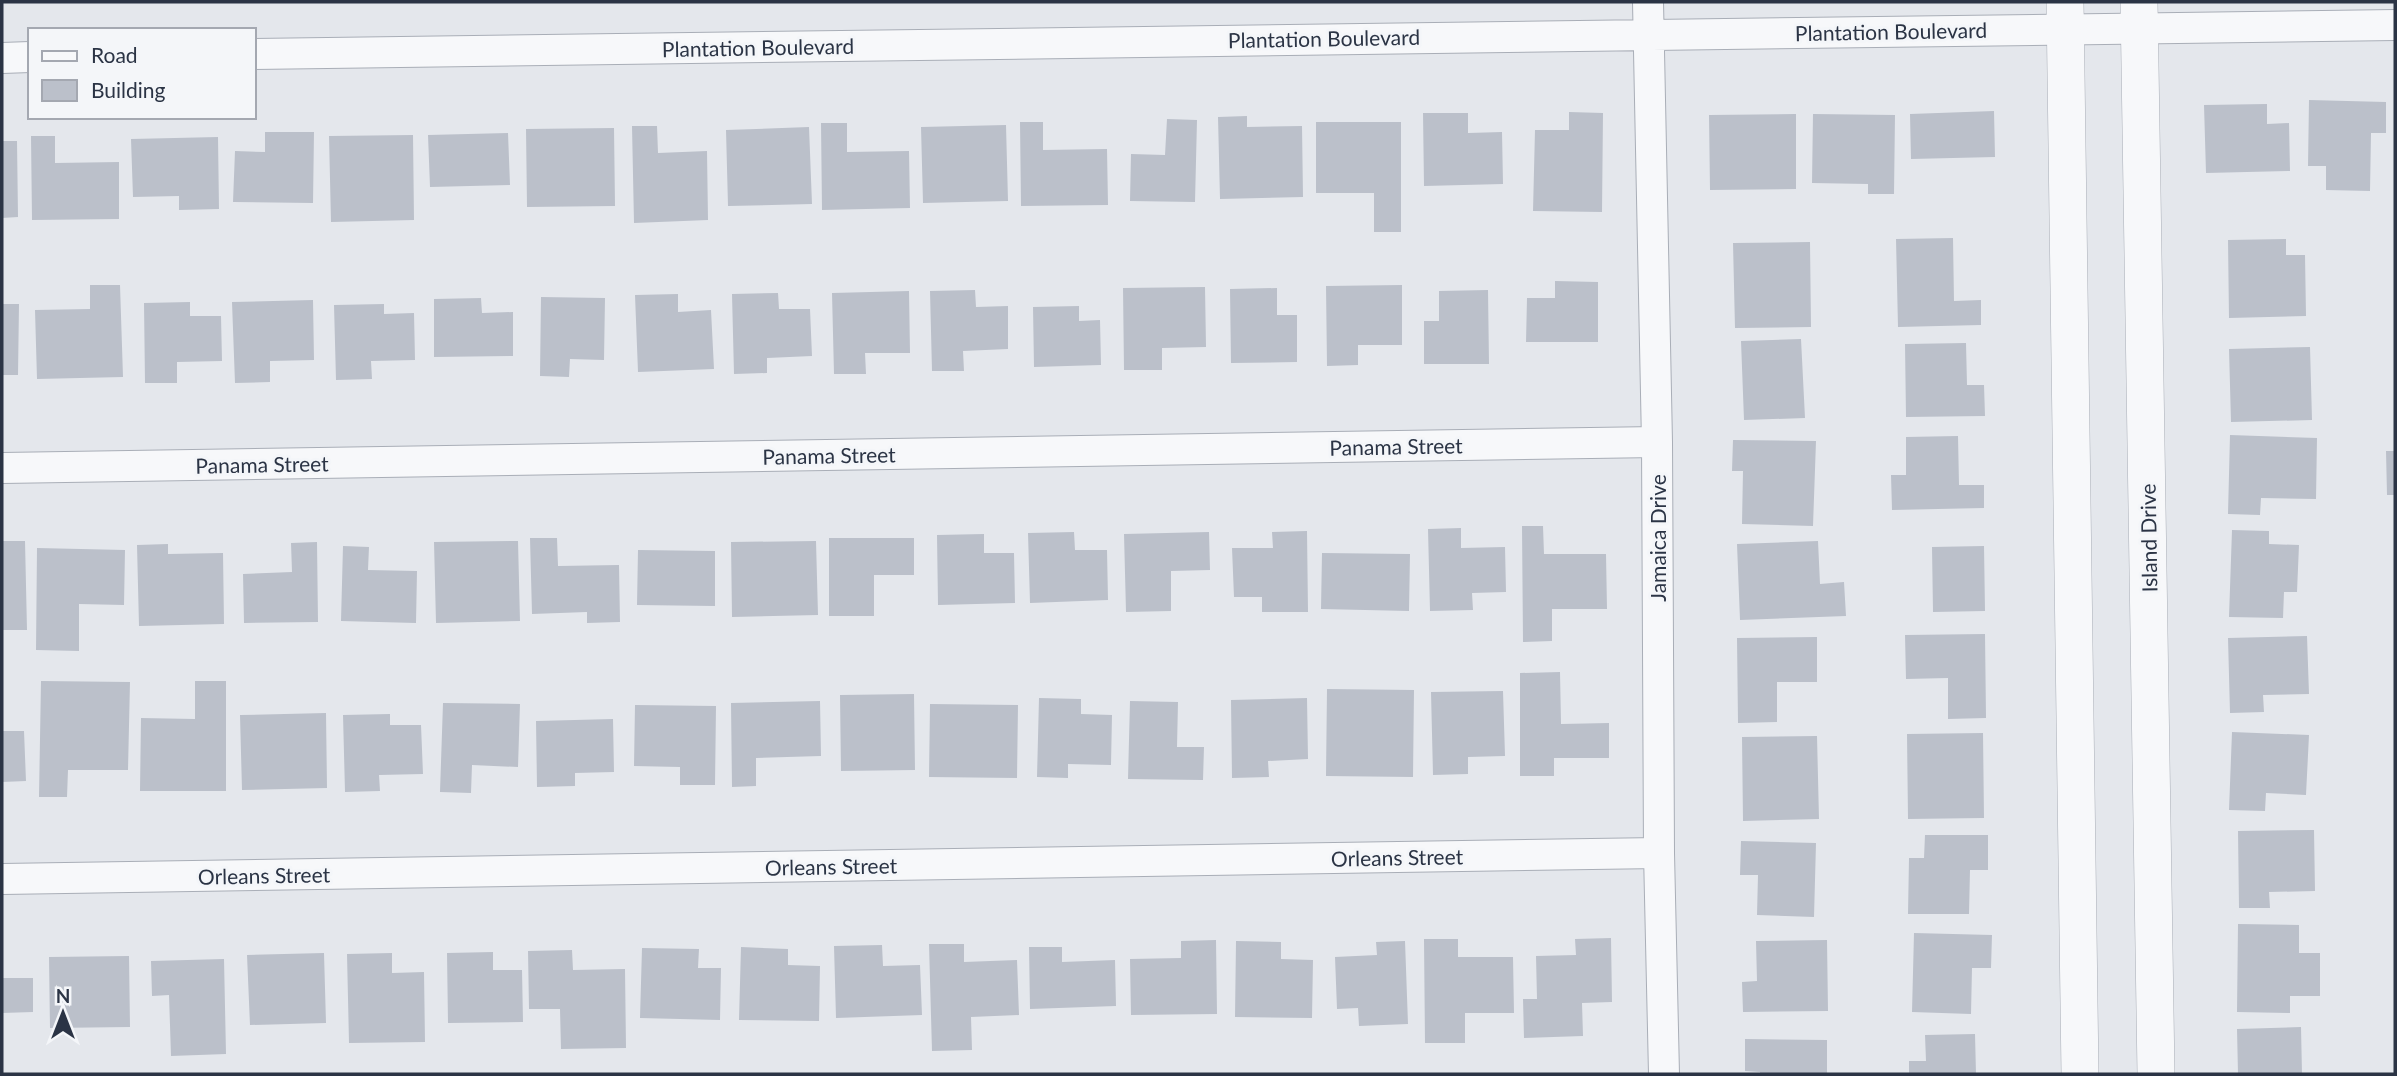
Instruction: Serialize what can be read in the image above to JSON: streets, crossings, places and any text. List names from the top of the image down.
{
  "streets": {
    "street": [
      "Plantation Boulevard",
      "Panama Street",
      "Jamaica Drive",
      "Island Drive",
      "Orleans Street"
    ]
  },
  "crossings": [
    ["Plantation Boulevard", "Jamaica Drive"],
    ["Plantation Boulevard", "Island Drive"],
    ["Panama Street", "Jamaica Drive"],
    ["Jamaica Drive", "Orleans Street"]
  ],
  "legend": ["Road", "Building"],
  "north": "top"
}
